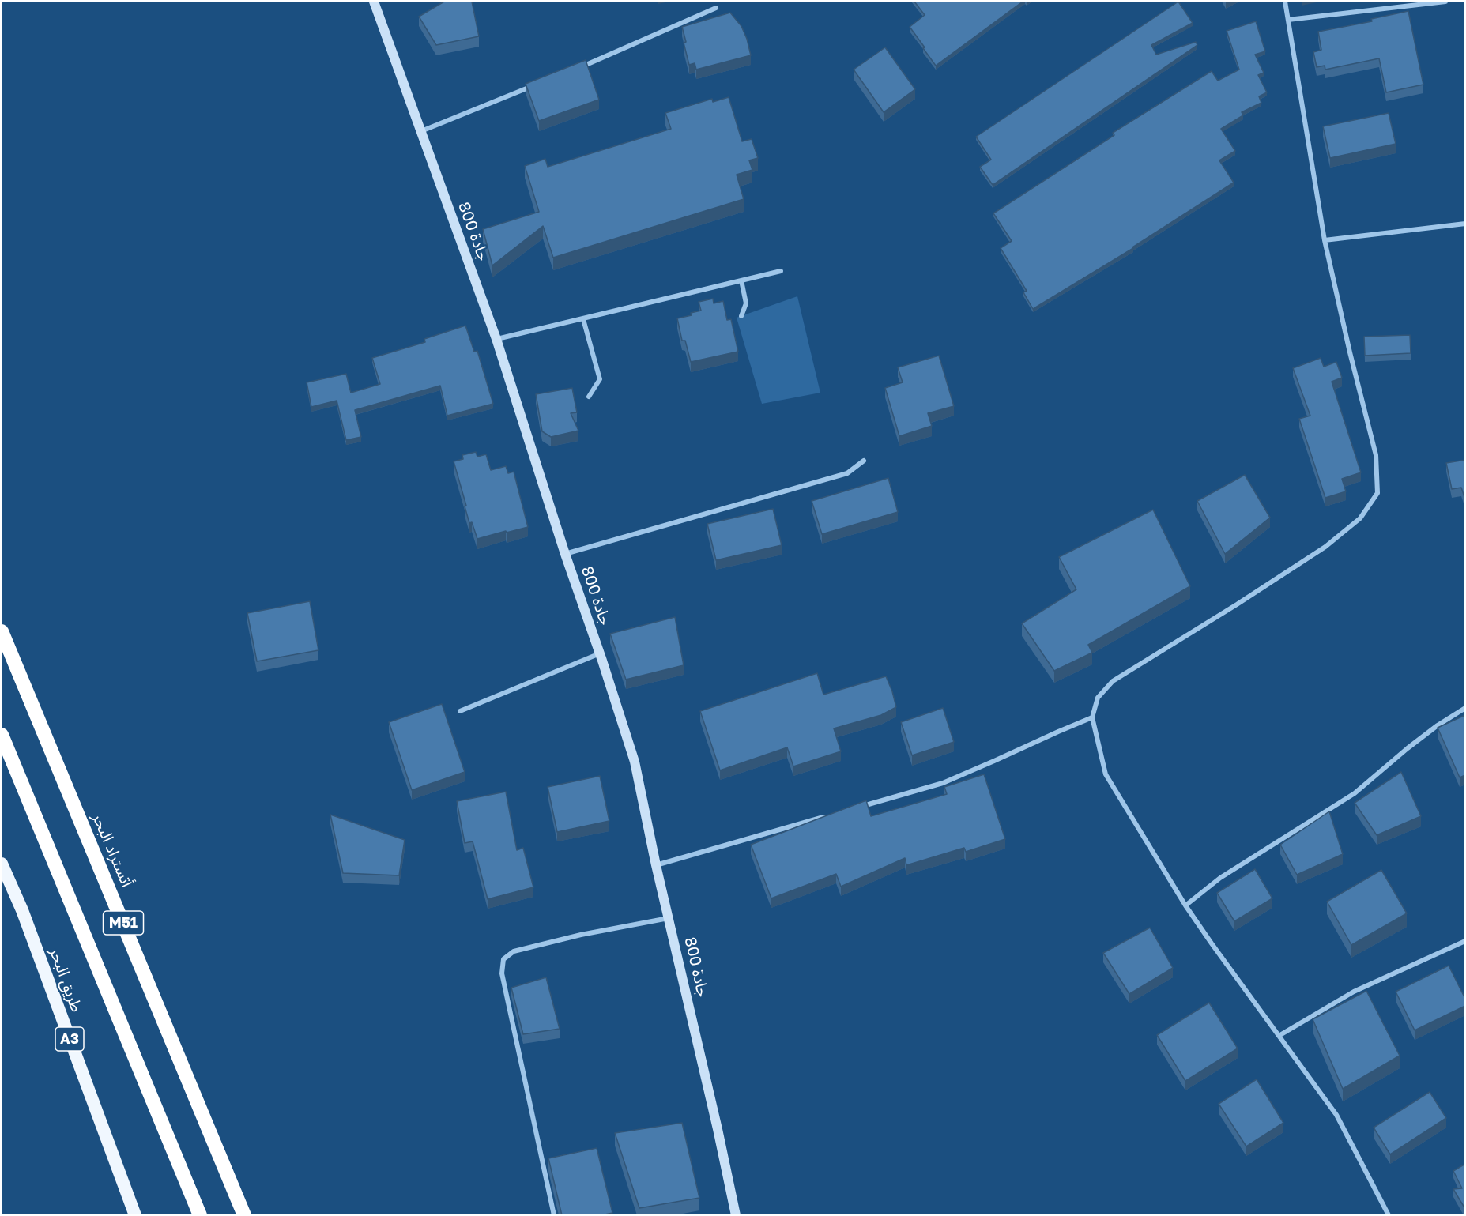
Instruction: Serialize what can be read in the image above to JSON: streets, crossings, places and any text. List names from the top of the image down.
{
  "streets": {
    "highway": [
      "أتستراد البحر",
      "M51",
      "طريق البحر",
      "A3"
    ],
    "main road": ["جادة 800"]
  }
}
